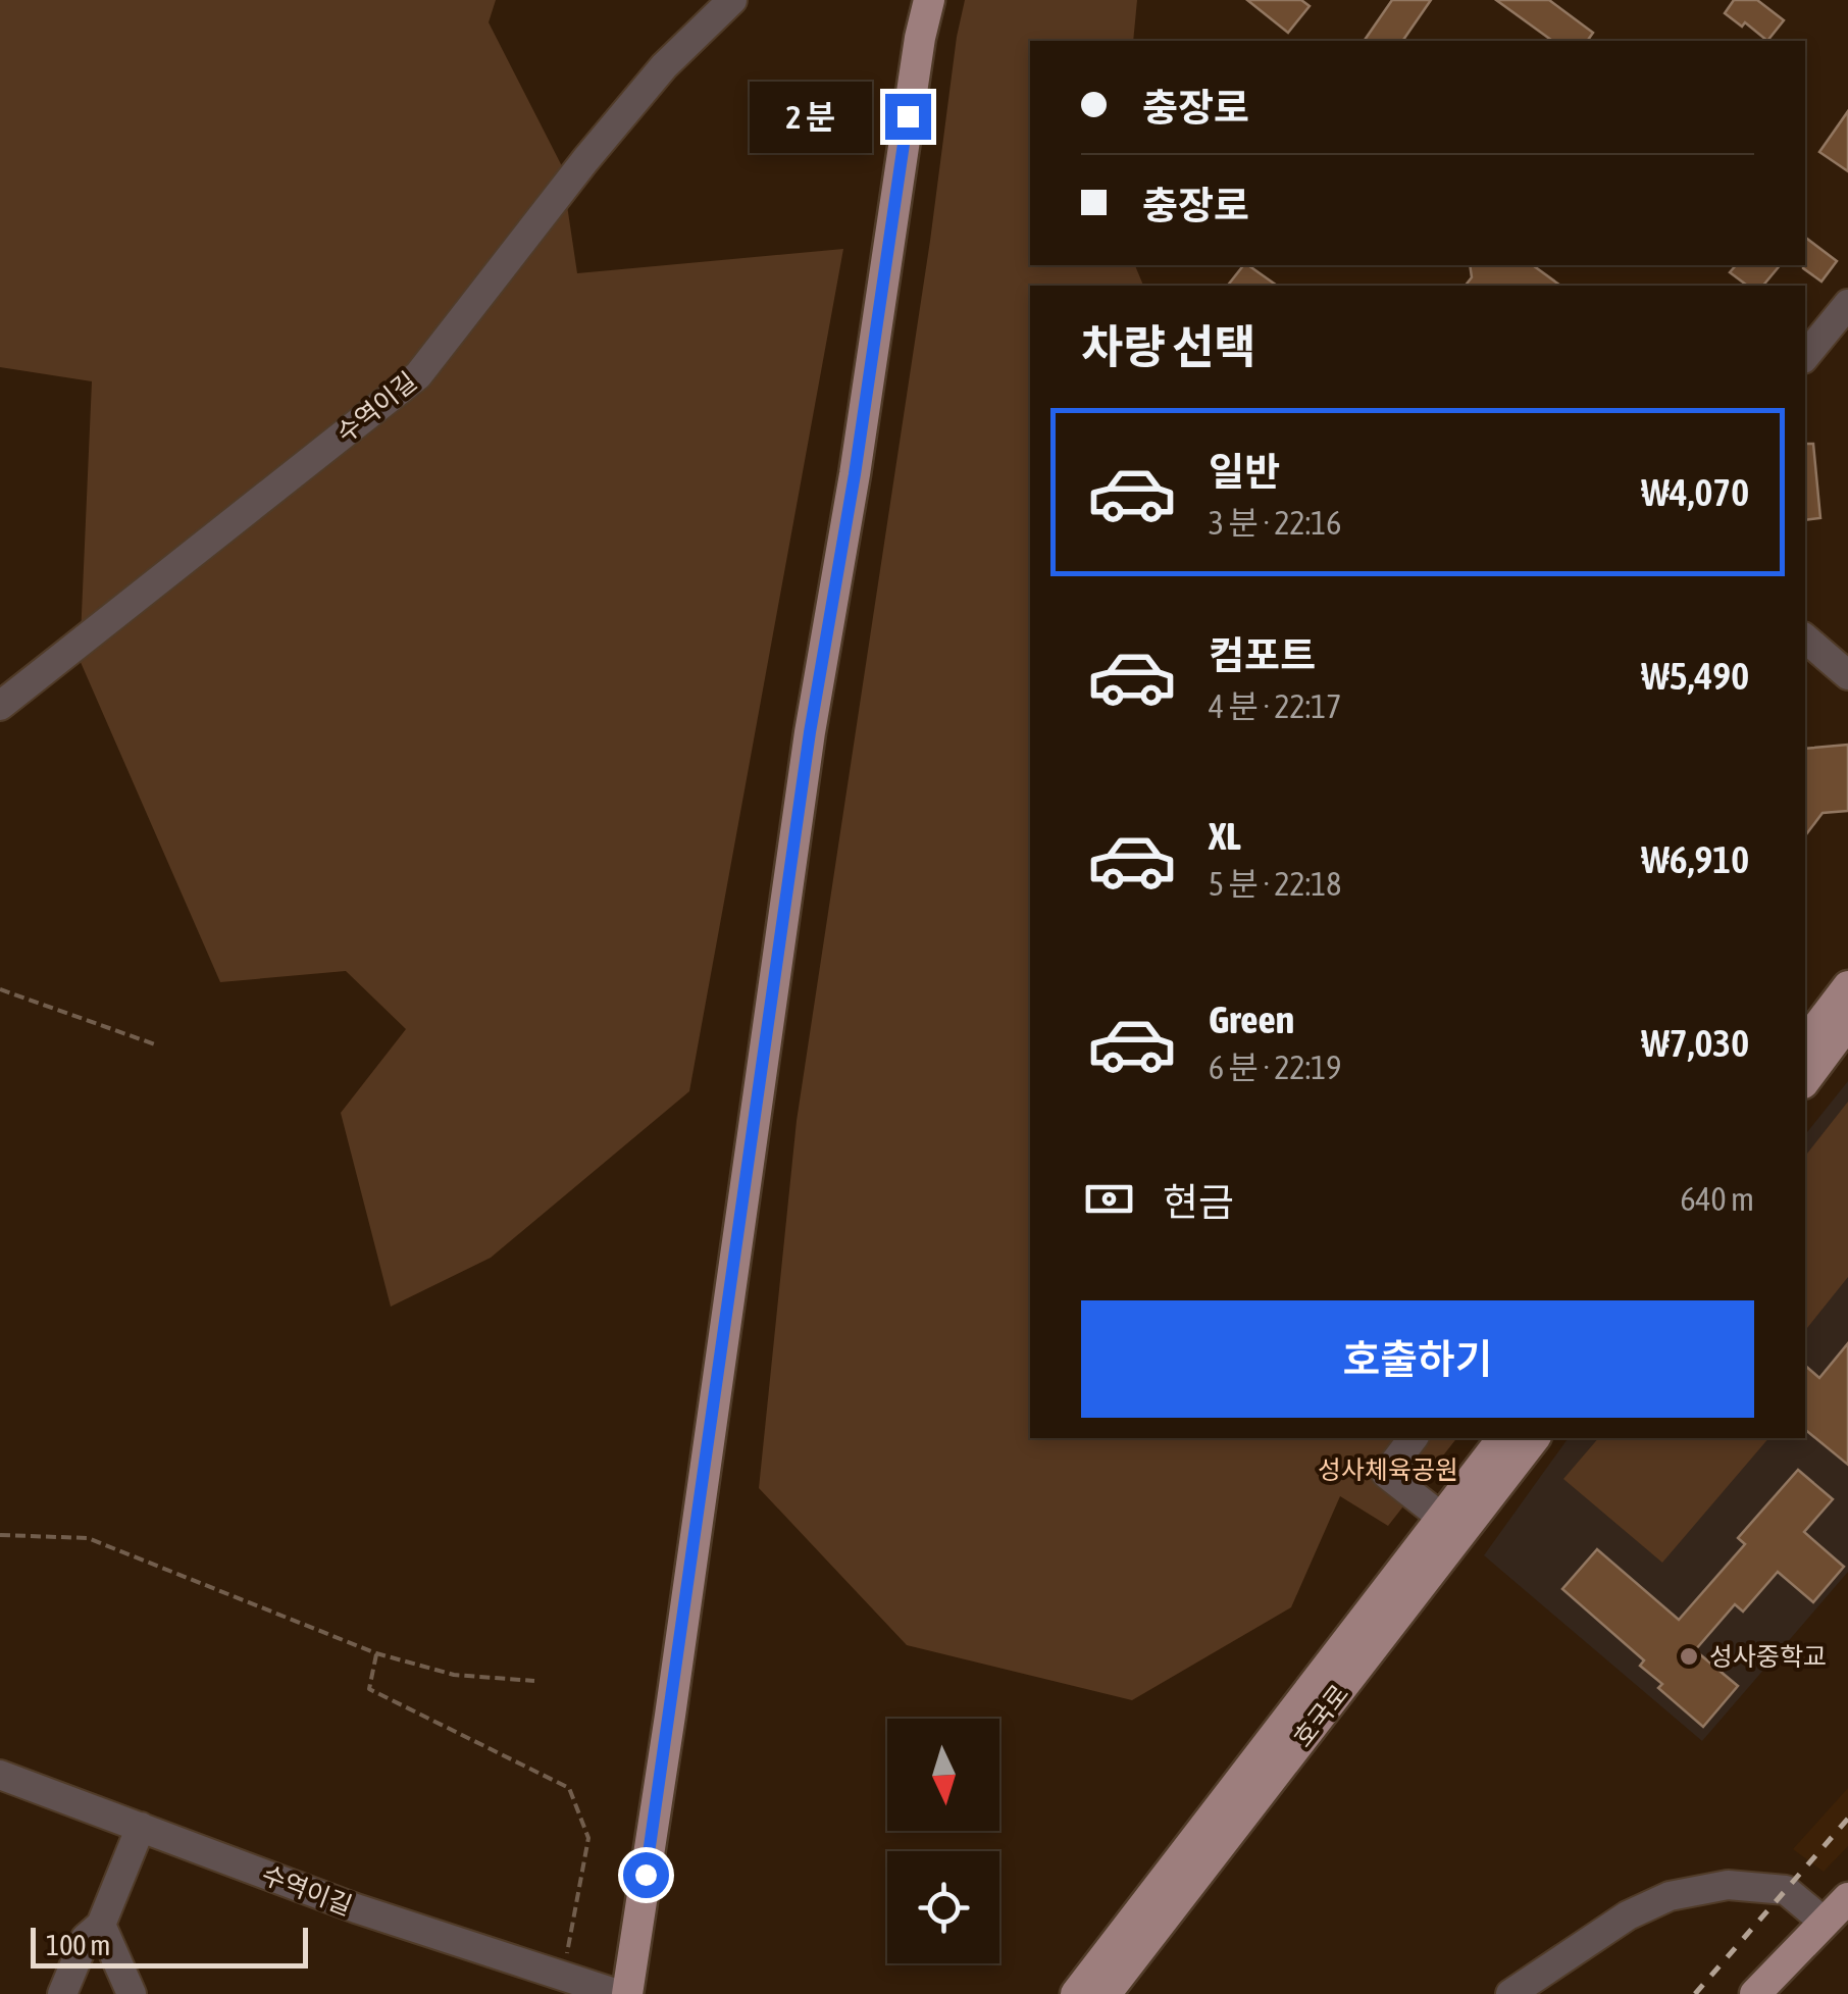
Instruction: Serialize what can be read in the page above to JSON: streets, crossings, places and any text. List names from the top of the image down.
{
  "streets": {
    "main road": ["호국로"],
    "street": ["수역이길"]
  },
  "parks": ["성사체육공원"],
  "places": ["성사중학교"],
  "scale_bar": "100 m",
  "north": "bottom",
  "page": {
    "banner": ["충장로", "충장로"],
    "bubble": "2 분",
    "heading": "차량 선택",
    "list": [
      {
        "name": "일반",
        "note": "3 분 · 22:16",
        "value": "₩4,070"
      },
      {
        "name": "컴포트",
        "note": "4 분 · 22:17",
        "value": "₩5,490"
      },
      {
        "name": "XL",
        "note": "5 분 · 22:18",
        "value": "₩6,910"
      },
      {
        "name": "Green",
        "note": "6 분 · 22:19",
        "value": "₩7,030"
      }
    ],
    "pay": ["현금", "640 m"],
    "buttons": "호출하기",
    "scale": "100 m"
  }
}
